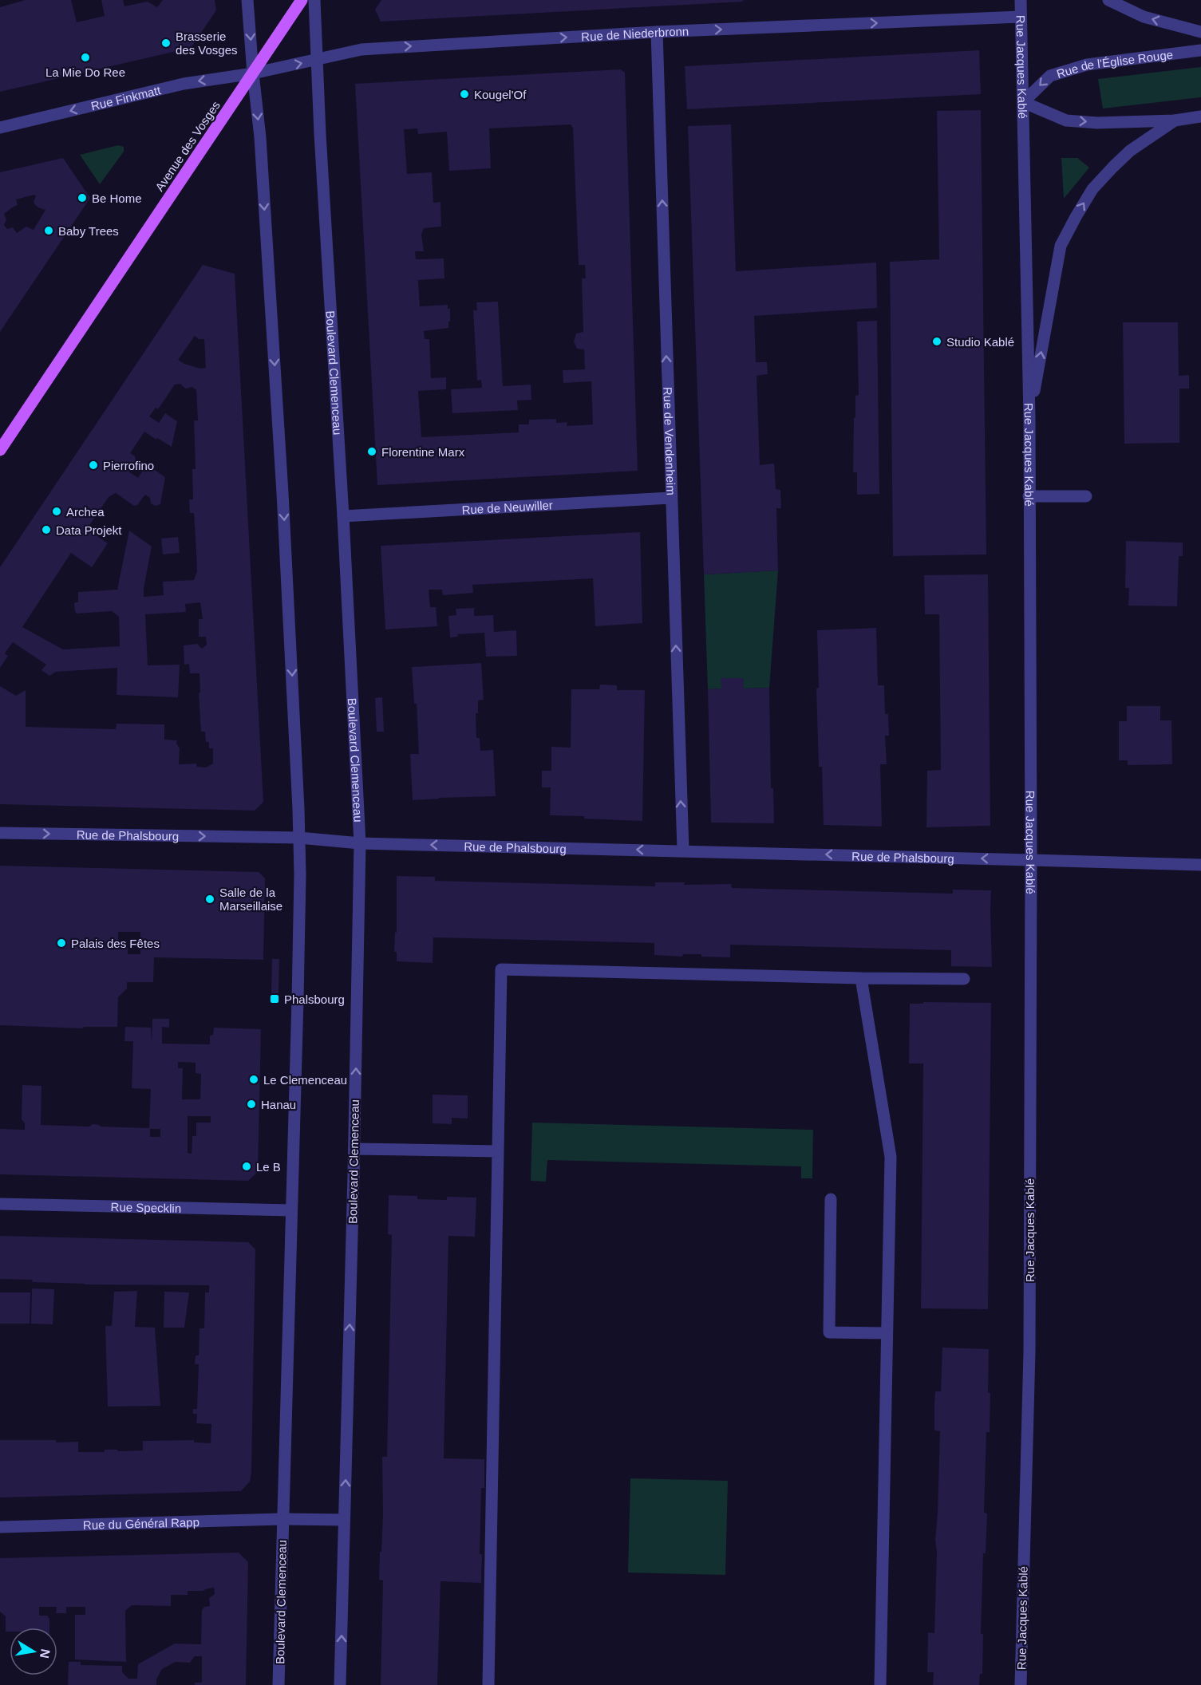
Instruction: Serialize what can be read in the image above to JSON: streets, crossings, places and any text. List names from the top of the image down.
{
  "streets": {
    "main road": ["Avenue des Vosges"],
    "street": [
      "Rue de Niederbronn",
      "Rue de l'Église Rouge",
      "Rue Jacques Kablé",
      "Rue Finkmatt",
      "Boulevard Clemenceau",
      "Rue de Vendenheim",
      "Rue de Neuwiller",
      "Rue de Phalsbourg",
      "Rue Specklin",
      "Rue du Général Rapp"
    ]
  },
  "crossings": [
    ["Rue de Niederbronn", "Rue Jacques Kablé"],
    ["Rue de Niederbronn", "Rue Finkmatt"],
    ["Rue de Niederbronn", "Avenue des Vosges"],
    ["Rue de Niederbronn", "Boulevard Clemenceau"],
    ["Rue de Niederbronn", "Rue de Vendenheim"],
    ["Rue de l'Église Rouge", "Rue Jacques Kablé"],
    ["Rue Jacques Kablé", "Rue de Phalsbourg"],
    ["Rue Finkmatt", "Avenue des Vosges"],
    ["Rue Finkmatt", "Boulevard Clemenceau"],
    ["Avenue des Vosges", "Boulevard Clemenceau"],
    ["Boulevard Clemenceau", "Rue de Neuwiller"],
    ["Boulevard Clemenceau", "Rue de Phalsbourg"],
    ["Boulevard Clemenceau", "Rue Specklin"],
    ["Boulevard Clemenceau", "Rue du Général Rapp"],
    ["Rue de Vendenheim", "Rue de Neuwiller"],
    ["Rue de Vendenheim", "Rue de Phalsbourg"]
  ],
  "one_way": ["Rue de Niederbronn", "Rue Finkmatt", "Rue de Vendenheim"],
  "places": {
    "other": [
      "Brasserie des Vosges",
      "La Mie Do Ree",
      "Kougel'Of",
      "Be Home",
      "Baby Trees",
      "Studio Kablé",
      "Florentine Marx",
      "Pierrofino",
      "Archea",
      "Data Projekt",
      "Salle de la Marseillaise",
      "Palais des Fêtes",
      "Le Clemenceau",
      "Hanau",
      "Le B"
    ],
    "transit": ["Phalsbourg"]
  },
  "north": "right"
}
